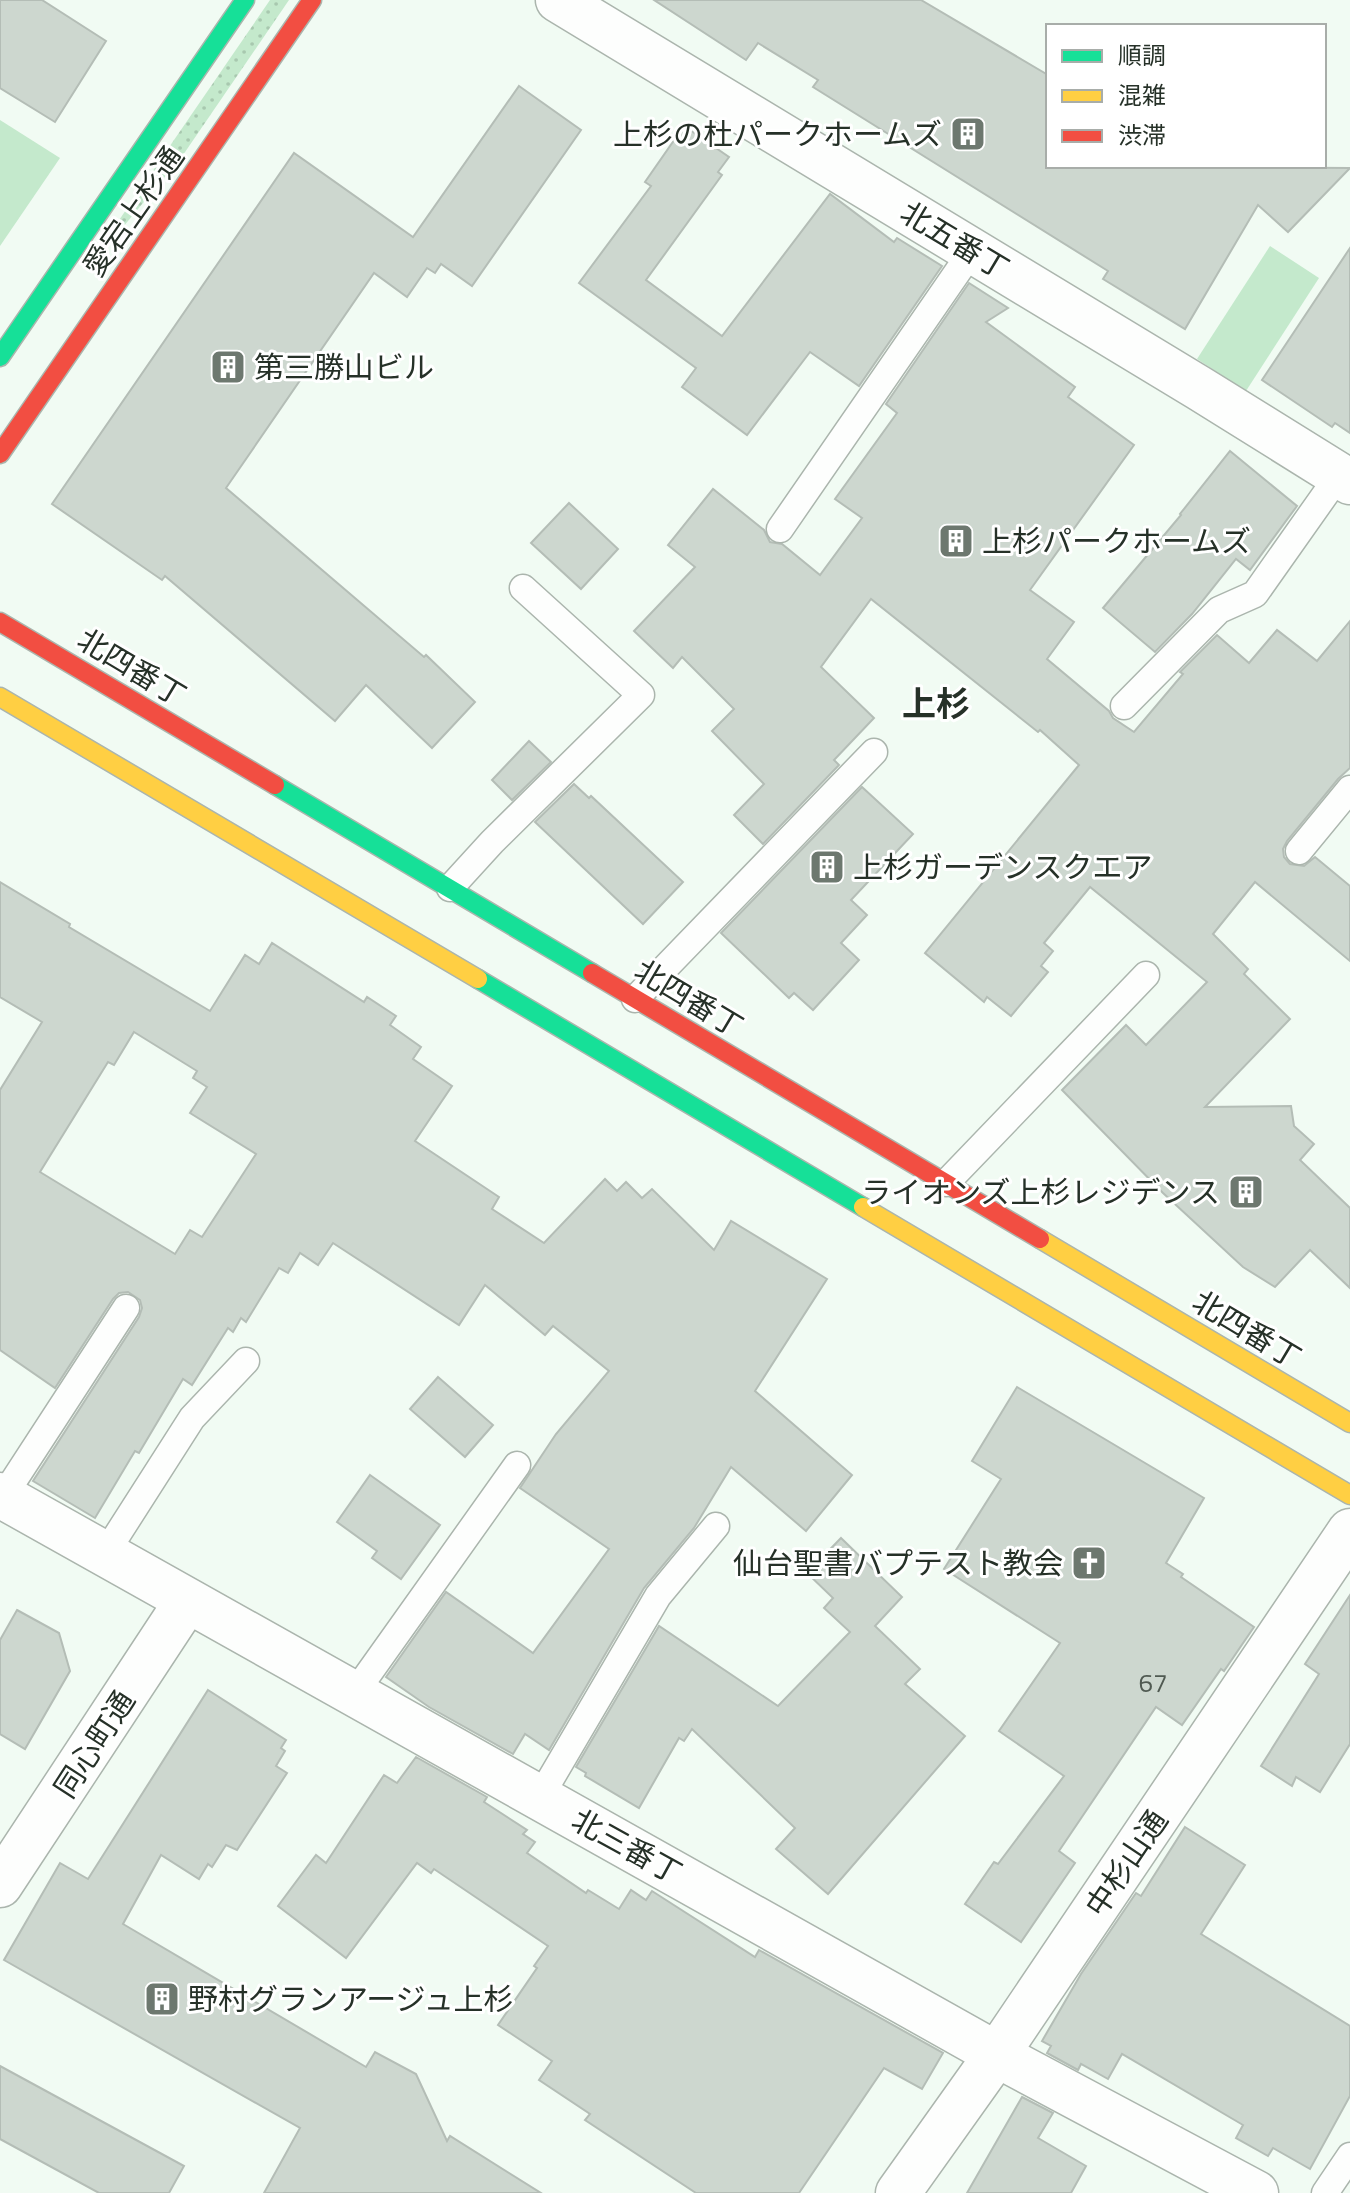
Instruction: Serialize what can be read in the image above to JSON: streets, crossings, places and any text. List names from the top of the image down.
{
  "streets": {
    "street": [
      "愛宕上杉通",
      "北五番丁",
      "北四番丁",
      "同心町通",
      "北三番丁",
      "中杉山通"
    ]
  },
  "crossings": [
    ["同心町通", "北三番丁"],
    ["北三番丁", "中杉山通"]
  ],
  "districts": ["上杉"],
  "places": {
    "building": [
      "上杉の杜パークホームズ",
      "第三勝山ビル",
      "上杉パークホームズ",
      "上杉ガーデンスクエア",
      "ライオンズ上杉レジデンス",
      "野村グランアージュ上杉"
    ],
    "church": ["仙台聖書バプテスト教会"]
  },
  "house_numbers": ["67"],
  "legend": ["順調", "混雑", "渋滞"]
}
